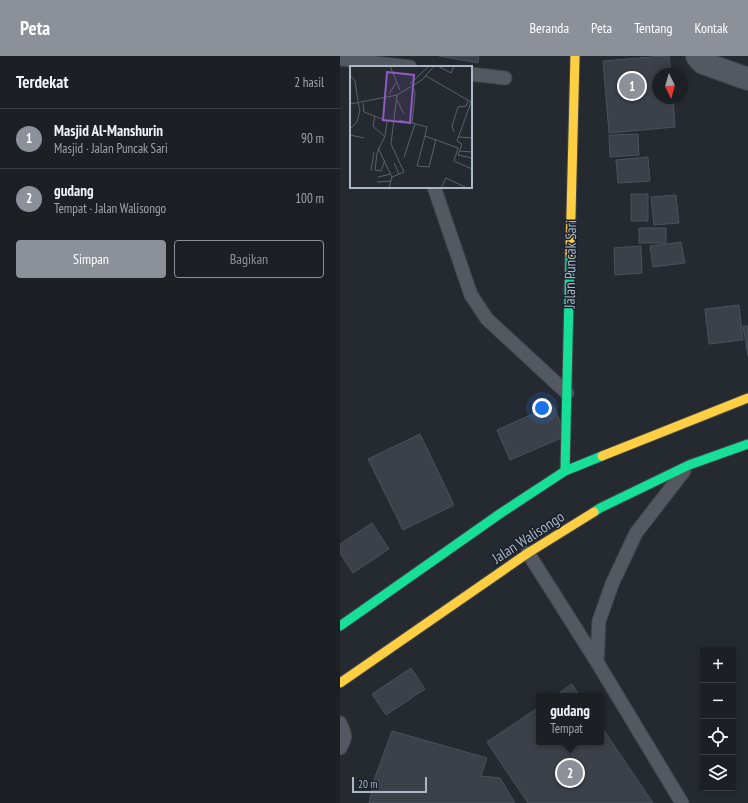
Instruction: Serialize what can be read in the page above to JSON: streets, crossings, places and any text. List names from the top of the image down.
{
  "streets": {
    "main road": ["Jalan Puncak Sari", "Jalan Walisongo"]
  },
  "scale_bar": "20 m",
  "north": "bottom",
  "page": {
    "header": "Peta",
    "nav": [
      "Beranda",
      "Peta",
      "Tentang",
      "Kontak"
    ],
    "heading": ["Terdekat", "2 hasil"],
    "pins": ["1", "2"],
    "list": [
      {
        "mark": "1",
        "name": "Masjid Al-Manshurin",
        "note": "Masjid · Jalan Puncak Sari",
        "value": "90 m"
      },
      {
        "mark": "2",
        "name": "gudang",
        "note": "Tempat · Jalan Walisongo",
        "value": "100 m"
      }
    ],
    "buttons": ["Simpan", "Bagikan"],
    "map_buttons": ["+", "−"],
    "popup": ["gudang", "Tempat"],
    "scale": "20 m"
  }
}
